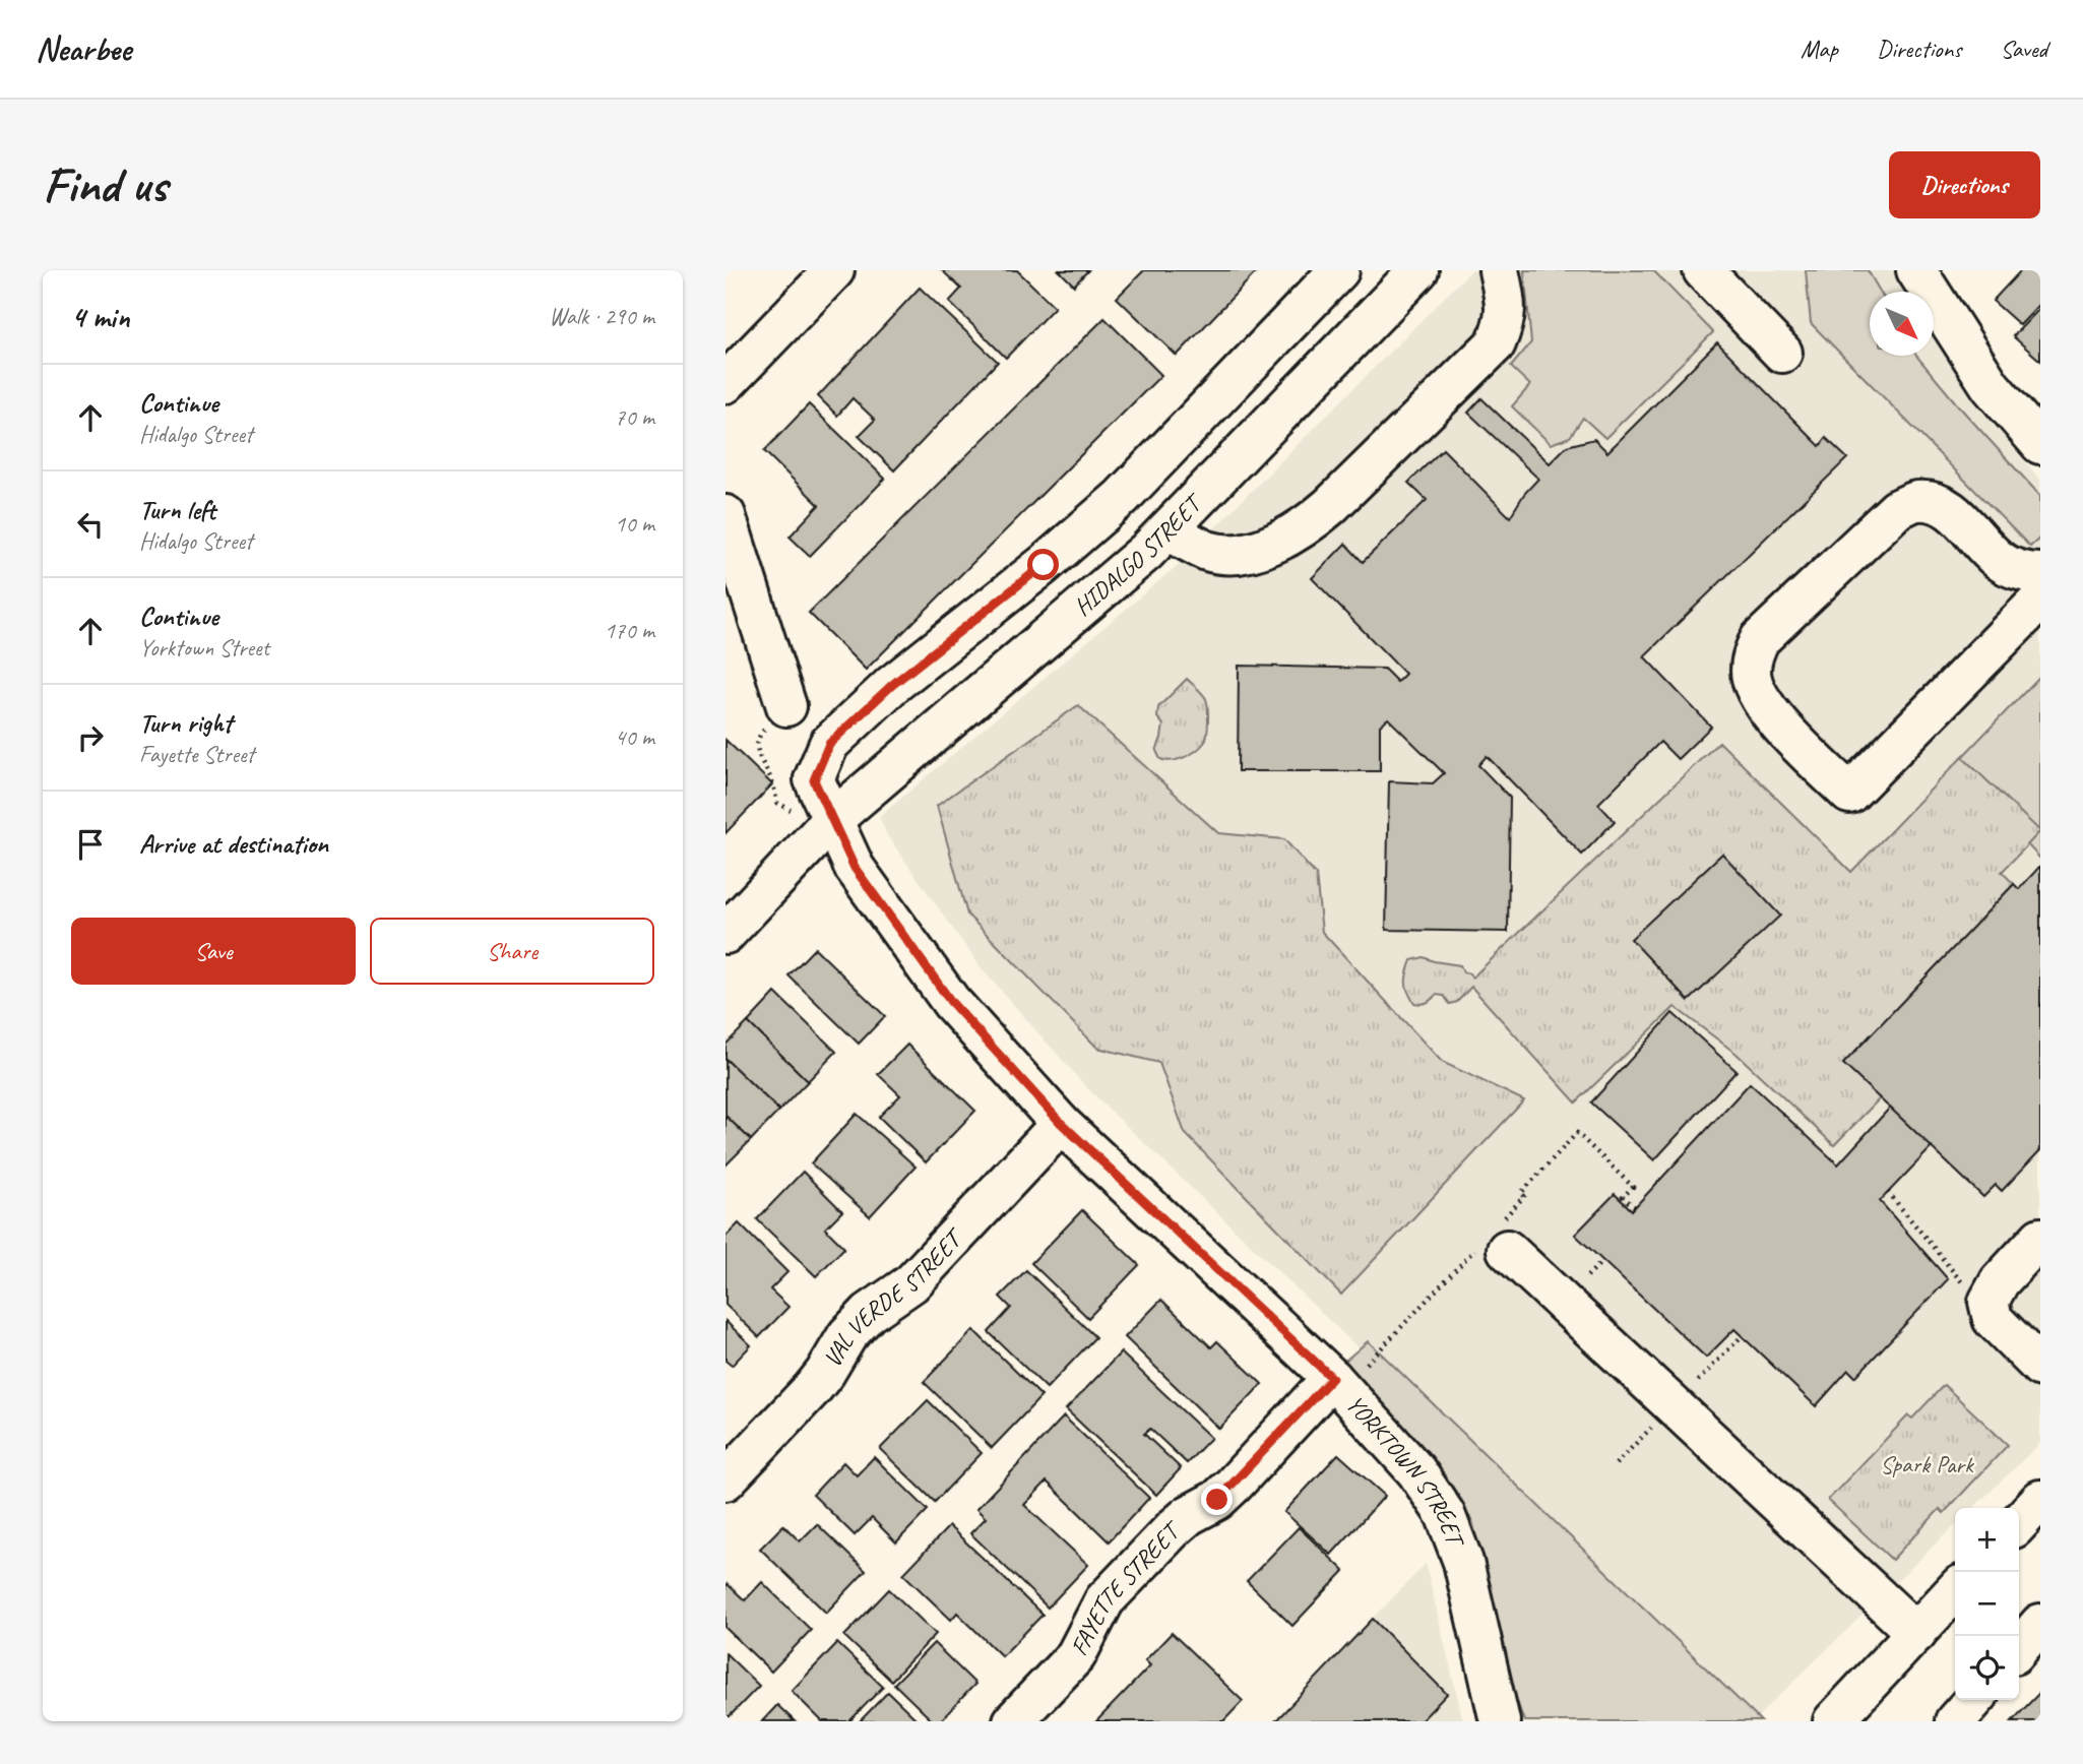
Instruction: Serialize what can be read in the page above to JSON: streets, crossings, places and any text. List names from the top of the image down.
{
  "streets": {
    "street": [
      "HIDALGO STREET",
      "VAL VERDE STREET",
      "YORKTOWN STREET",
      "FAYETTE STREET"
    ]
  },
  "crossings": [
    ["HIDALGO STREET", "YORKTOWN STREET"],
    ["VAL VERDE STREET", "YORKTOWN STREET"],
    ["YORKTOWN STREET", "FAYETTE STREET"]
  ],
  "parks": ["Spark Park"],
  "north": "bottom right",
  "page": {
    "header": "Nearbee",
    "nav": ["Map", "Directions", "Saved"],
    "buttons": [
      "Directions",
      ["Save", "Share"]
    ],
    "title": "Find us",
    "heading": ["4 min", "Walk · 290 m"],
    "list": [
      ["Continue", "Hidalgo Street", "70 m"],
      ["Turn left", "Hidalgo Street", "10 m"],
      ["Continue", "Yorktown Street", "170 m"],
      ["Turn right", "Fayette Street", "40 m"],
      "Arrive at destination"
    ],
    "map_buttons": ["+", "−"]
  }
}
